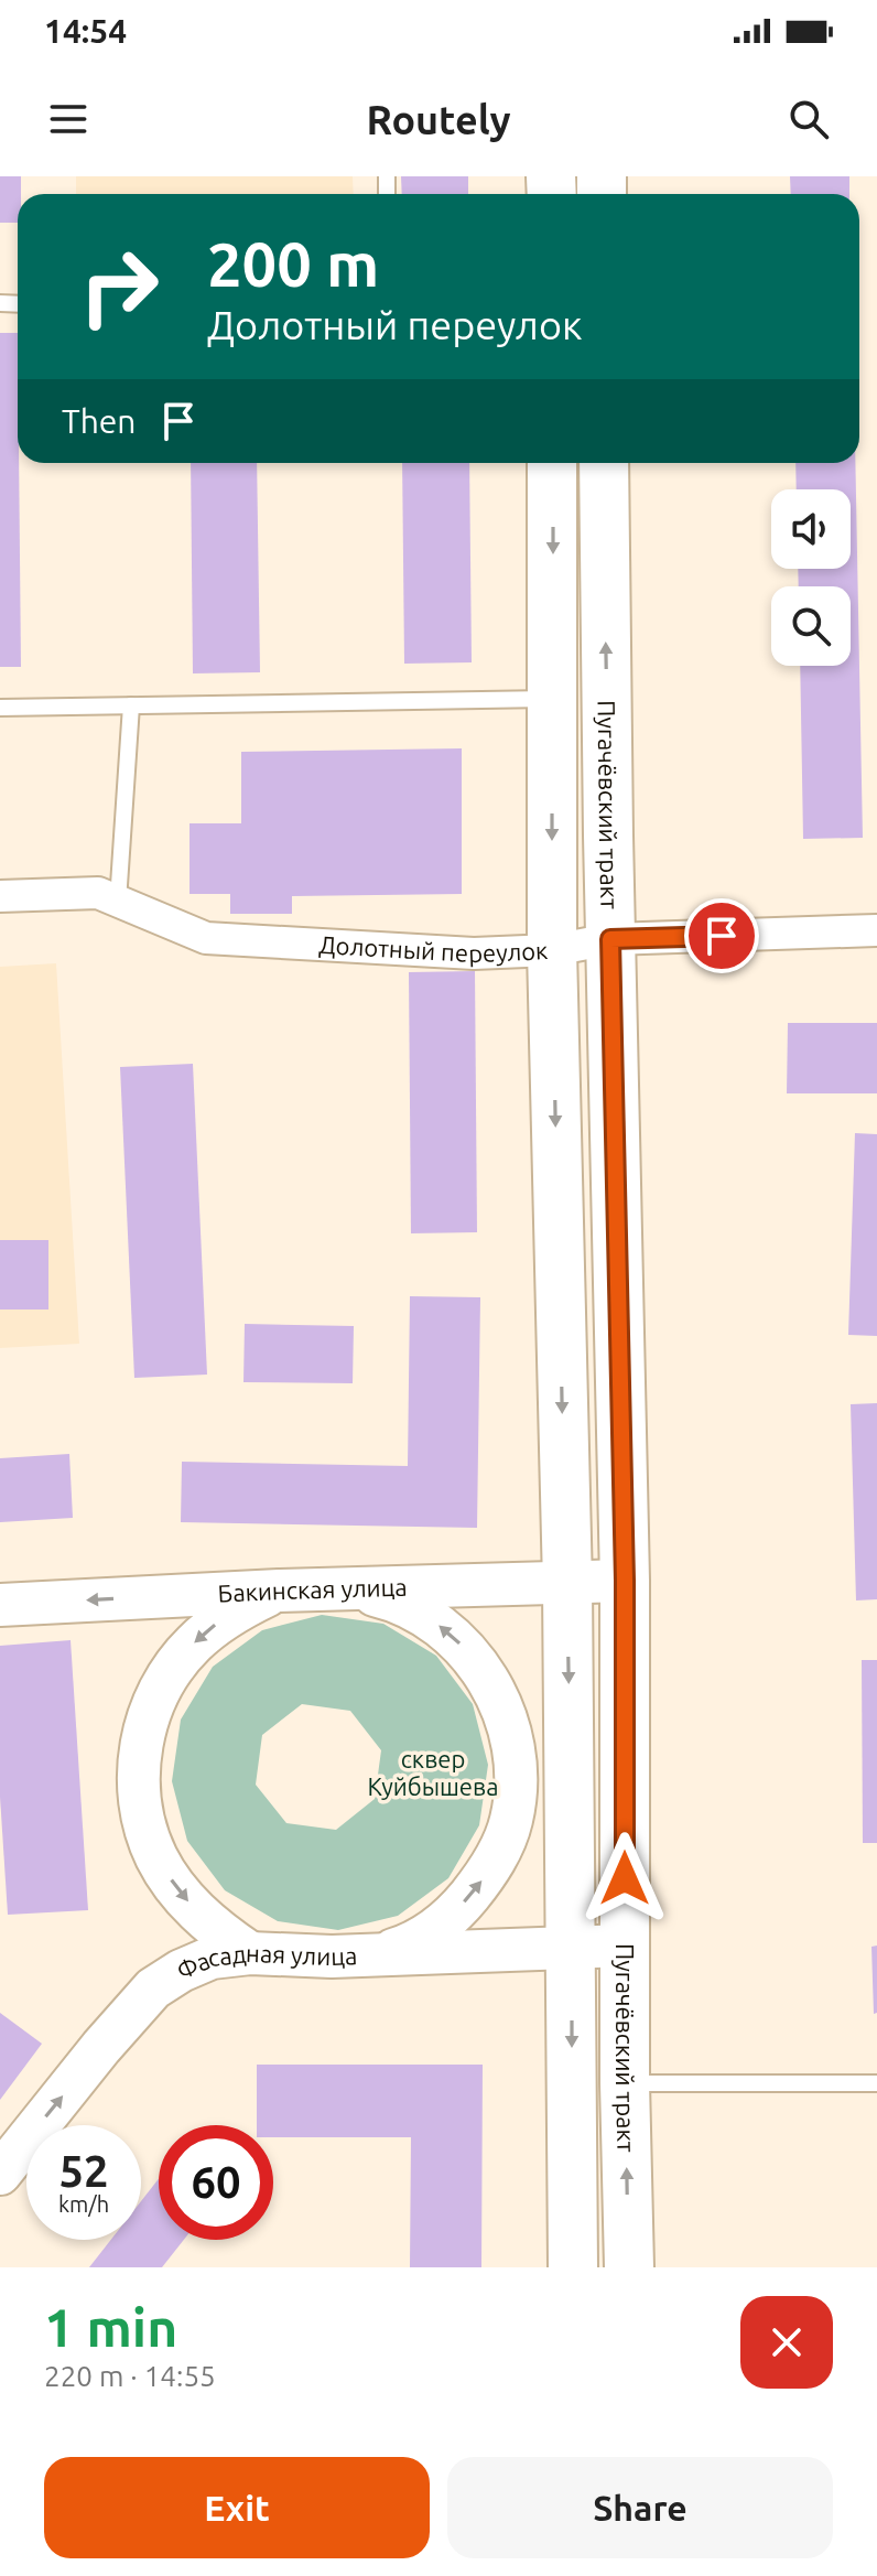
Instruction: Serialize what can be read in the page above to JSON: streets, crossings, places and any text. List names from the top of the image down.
{
  "streets": {
    "main road": ["Пугачёвский тракт", "Бакинская улица", "Фасадная улица"],
    "street": ["Долотный переулок"]
  },
  "crossings": [
    ["Пугачёвский тракт", "Долотный переулок"],
    ["Пугачёвский тракт", "Бакинская улица"],
    ["Пугачёвский тракт", "Фасадная улица"]
  ],
  "one_way": ["Бакинская улица", "Фасадная улица"],
  "parks": ["сквер Куйбышева"],
  "page": {
    "status": "14:54",
    "header": "Routely",
    "turn": ["200 m", "Долотный переулок"],
    "then": "Then",
    "speed": "52 km/h",
    "limit": "60",
    "heading": ["1 min", "220 m · 14:55"],
    "buttons": ["Exit", "Share"]
  }
}
